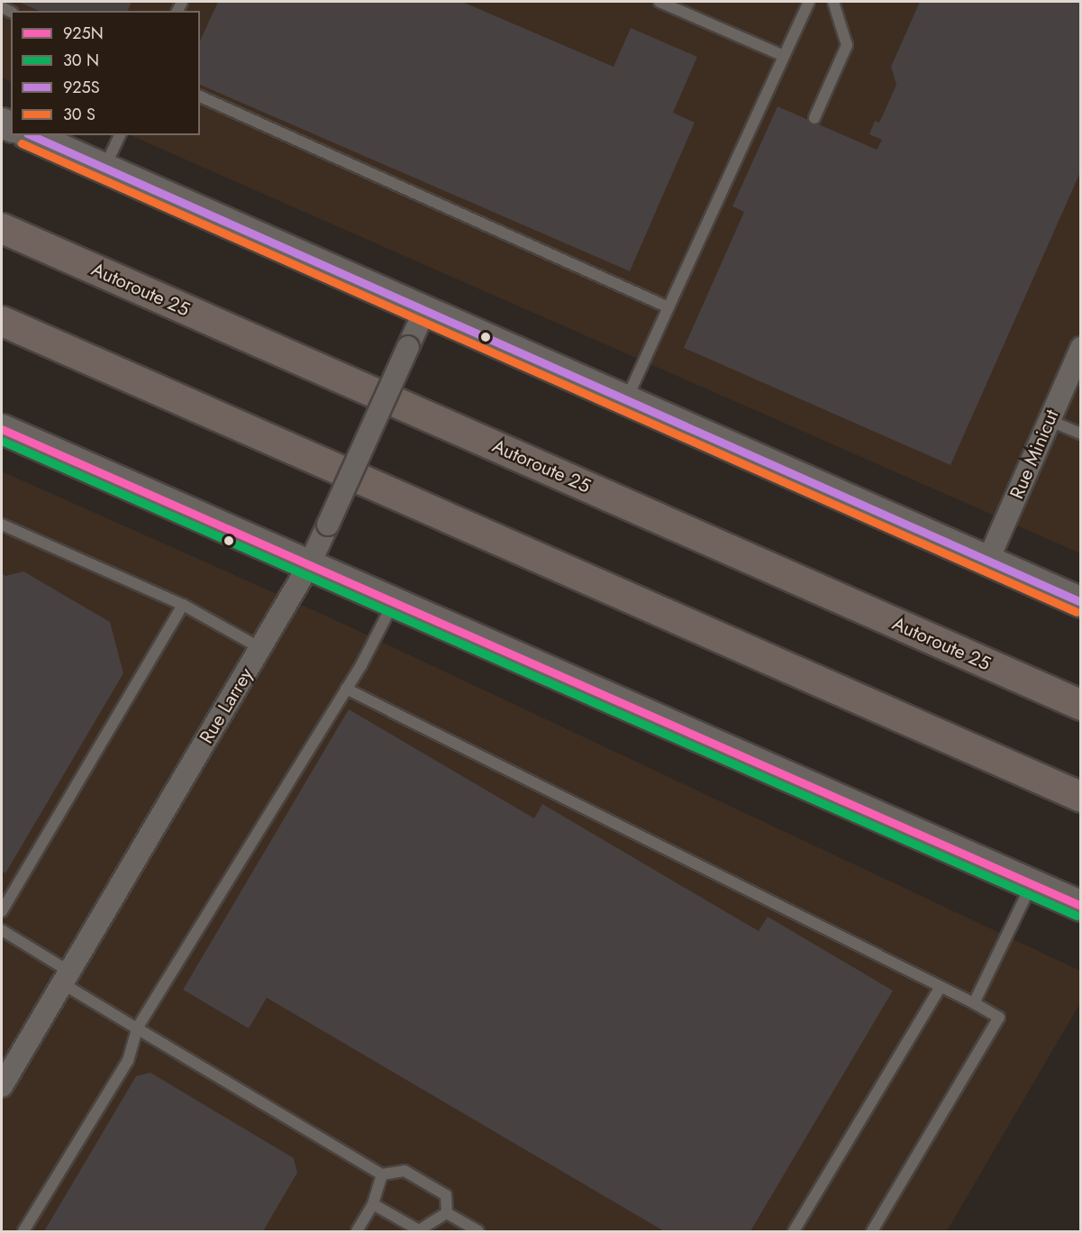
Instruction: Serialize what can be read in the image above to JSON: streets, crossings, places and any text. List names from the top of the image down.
{
  "streets": {
    "highway": ["Autoroute 25"],
    "street": ["Rue Minicut", "Rue Larrey"]
  },
  "lines": ["transit line 925S", "transit line 925N"],
  "legend": [
    "925N",
    "30 N",
    "925S",
    "30 S"
  ]
}
